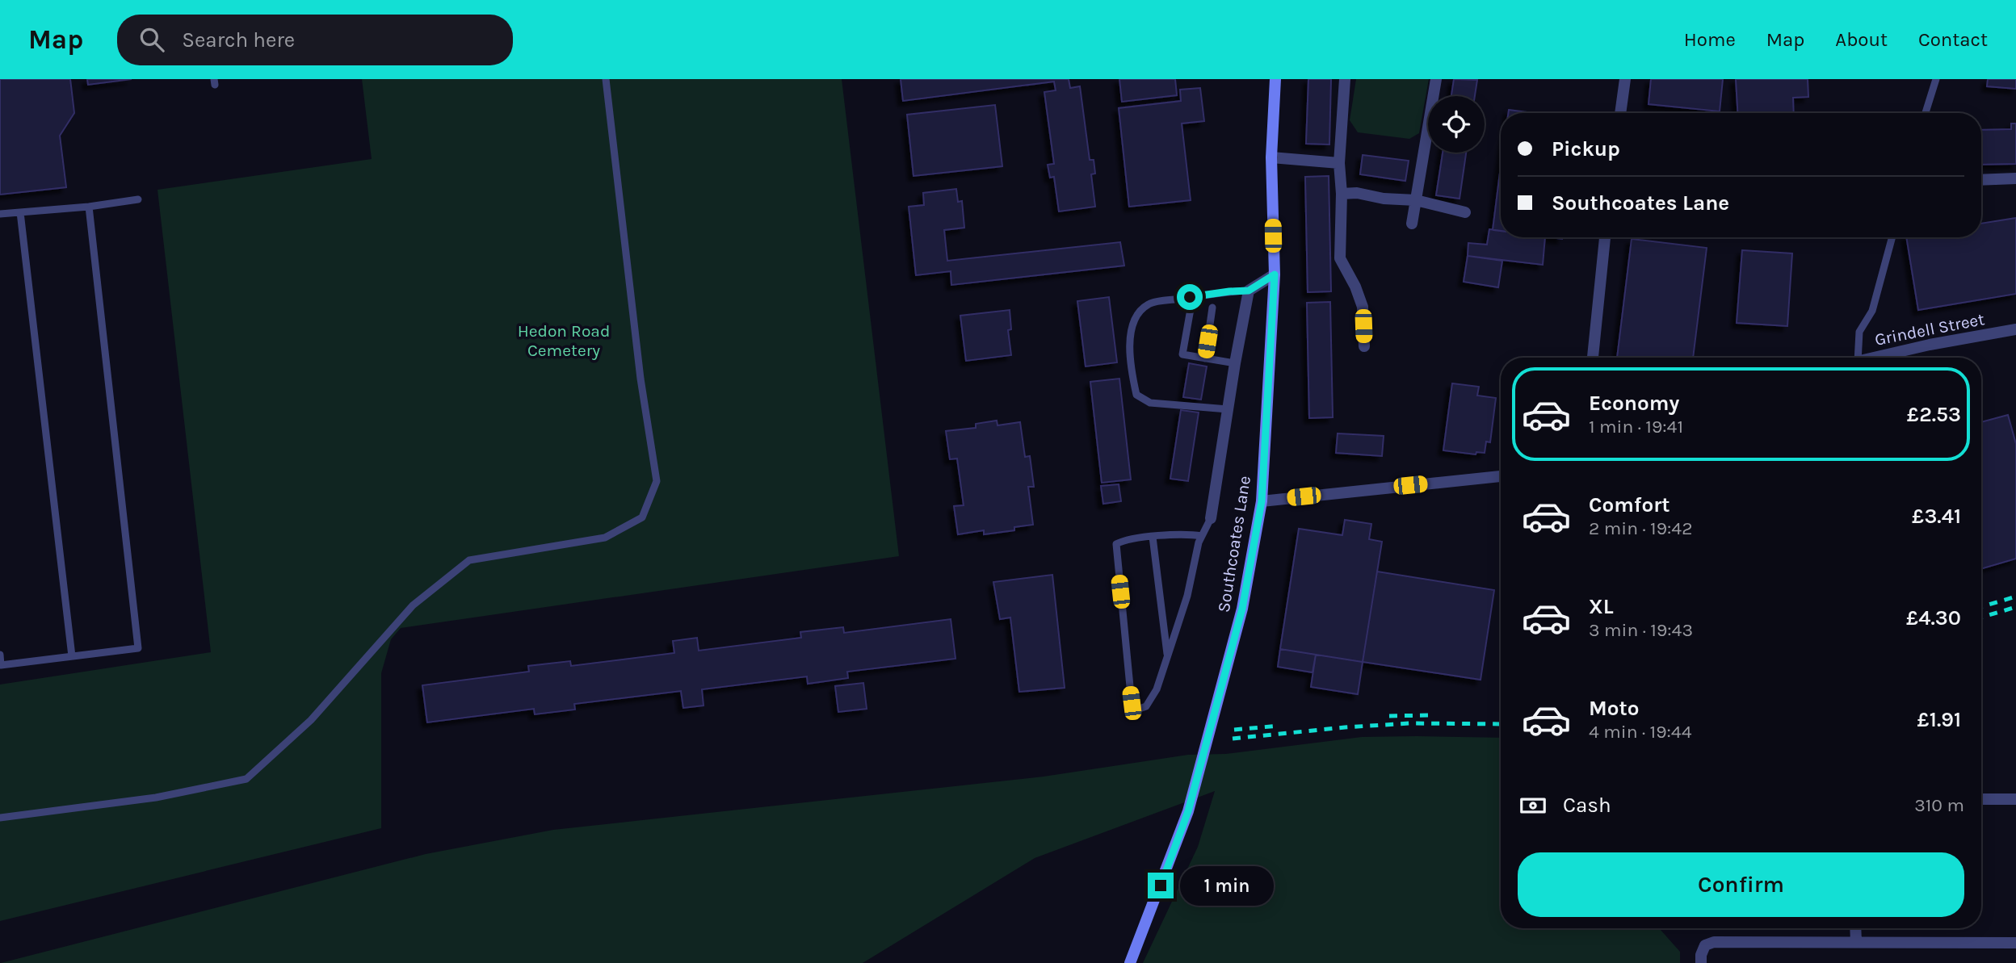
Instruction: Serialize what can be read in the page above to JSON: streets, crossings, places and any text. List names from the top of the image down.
{
  "streets": {
    "street": ["Grindell Street", "Southcoates Lane"]
  },
  "parks": ["Hedon Road Cemetery"],
  "page": {
    "header": "Map",
    "search": "Search here",
    "nav": [
      "Home",
      "Map",
      "About",
      "Contact"
    ],
    "banner": ["Pickup", "Southcoates Lane"],
    "list": [
      {
        "name": "Economy",
        "note": "1 min · 19:41",
        "value": "£2.53"
      },
      {
        "name": "Comfort",
        "note": "2 min · 19:42",
        "value": "£3.41"
      },
      {
        "name": "XL",
        "note": "3 min · 19:43",
        "value": "£4.30"
      },
      {
        "name": "Moto",
        "note": "4 min · 19:44",
        "value": "£1.91"
      }
    ],
    "pay": ["Cash", "310 m"],
    "buttons": "Confirm",
    "bubble": "1 min"
  }
}
